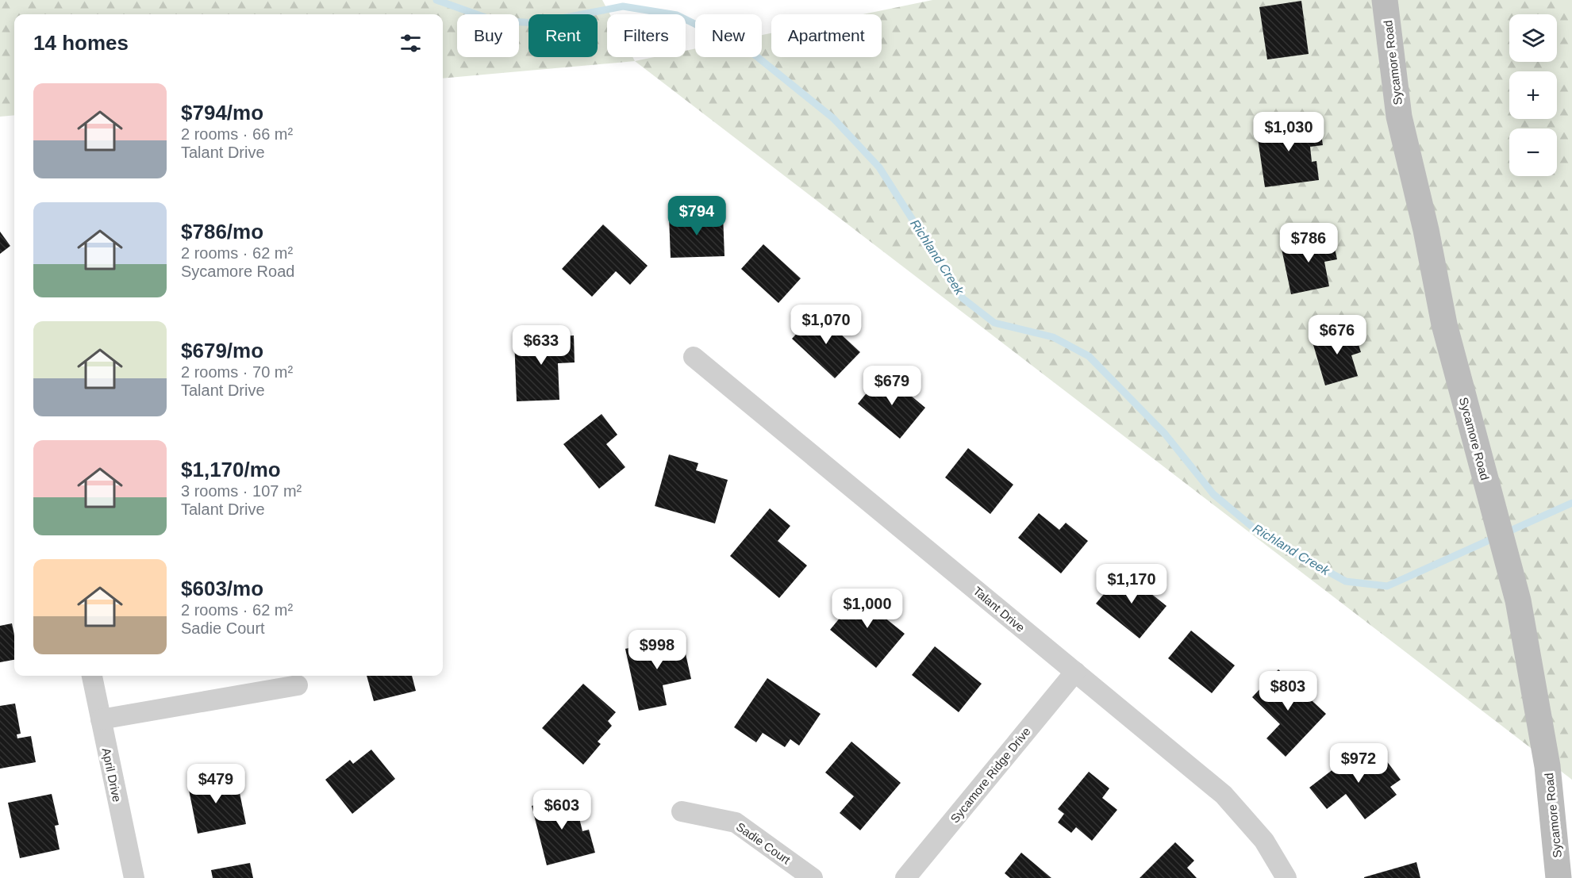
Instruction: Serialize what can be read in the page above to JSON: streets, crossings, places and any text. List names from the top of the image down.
{
  "streets": {
    "street": [
      "Sycamore Road",
      "Talant Drive",
      "April Drive",
      "Sycamore Ridge Drive",
      "Sadie Court"
    ]
  },
  "crossings": [
    ["Talant Drive", "Sycamore Ridge Drive"]
  ],
  "water": ["Richland Creek"],
  "page": {
    "map_buttons": ["+", "−"],
    "chip": [
      "Buy",
      "Rent",
      "Filters",
      "New",
      "Apartment"
    ],
    "heading": "14 homes",
    "list": [
      {
        "name": "$794/mo",
        "note": "2 rooms · 66 m² · Talant Drive"
      },
      {
        "name": "$786/mo",
        "note": "2 rooms · 62 m² · Sycamore Road"
      },
      {
        "name": "$679/mo",
        "note": "2 rooms · 70 m² · Talant Drive"
      },
      {
        "name": "$1,170/mo",
        "note": "3 rooms · 107 m² · Talant Drive"
      },
      {
        "name": "$603/mo",
        "note": "2 rooms · 62 m² · Sadie Court"
      }
    ],
    "price": [
      "$1,030",
      "$794",
      "$786",
      "$1,070",
      "$676",
      "$633",
      "$679",
      "$1,170",
      "$1,000",
      "$998",
      "$803",
      "$972",
      "$479",
      "$603"
    ]
  }
}
